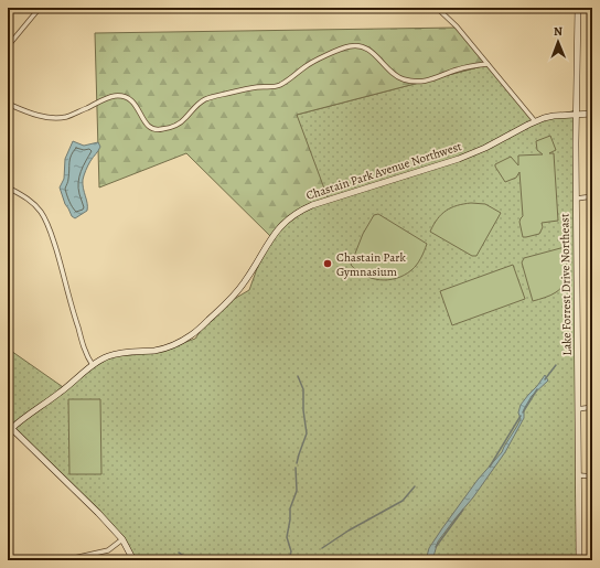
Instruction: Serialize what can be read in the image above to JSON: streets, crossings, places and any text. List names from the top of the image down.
{
  "streets": {
    "street": ["Chastain Park Avenue Northwest", "Lake Forrest Drive Northeast"]
  },
  "crossings": [
    ["Chastain Park Avenue Northwest", "Lake Forrest Drive Northeast"]
  ],
  "places": ["Chastain Park Gymnasium"],
  "north": "top"
}
